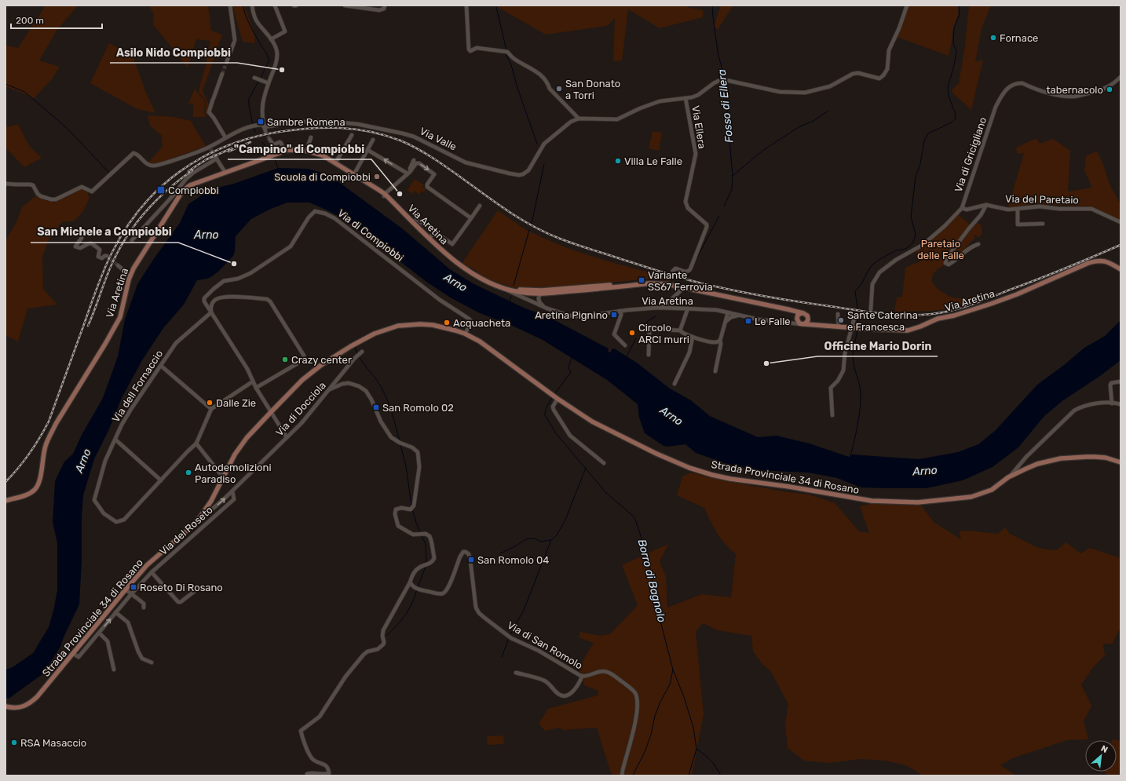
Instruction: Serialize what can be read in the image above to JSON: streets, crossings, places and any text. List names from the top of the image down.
{
  "streets": {
    "main road": ["Via Aretina", "Strada Provinciale 34 di Rosano"],
    "street": [
      "Via Ellera",
      "Via Valle",
      "Via di Gricigliano",
      "Via del Paretaio",
      "Via di Compiobbi",
      "Via dell Fornaccio",
      "Via di Docciola",
      "Via del Roseto",
      "Via di San Romolo"
    ]
  },
  "crossings": [
    ["Via Ellera", "Via Valle"],
    ["Via di Gricigliano", "Via del Paretaio"],
    ["Via di Compiobbi", "Via dell Fornaccio"],
    ["Via di Compiobbi", "Via di Docciola"],
    ["Via di Compiobbi", "Strada Provinciale 34 di Rosano"],
    ["Via di Docciola", "Strada Provinciale 34 di Rosano"],
    ["Via di Docciola", "Via del Roseto"],
    ["Strada Provinciale 34 di Rosano", "Via del Roseto"]
  ],
  "water": ["Fosso di Ellera", "Arno", "Borro di Bagnolo"],
  "parks": ["Paretaio delle Falle"],
  "places": {
    "other": [
      "Fornace",
      "Asilo Nido Compiobbi",
      "San Donato a Torri",
      "tabernacolo",
      "Villa Le Falle",
      "Scuola di Compiobbi",
      "\"Campino\" di Compiobbi",
      "San Michele a Compiobbi",
      "Sante Caterina e Francesca",
      "Acquacheta",
      "Circolo ARCI murri",
      "Crazy center",
      "Officine Mario Dorin",
      "Dalle Zie",
      "Autodemolizioni Paradiso",
      "RSA Masaccio"
    ],
    "transit": [
      "Sambre Romena",
      "Compiobbi",
      "Variante SS67 Ferrovia",
      "Aretina Pignino",
      "Le Falle",
      "San Romolo 02",
      "San Romolo 04",
      "Roseto Di Rosano"
    ]
  },
  "scale_bar": "200 m",
  "north": "top right"
}
